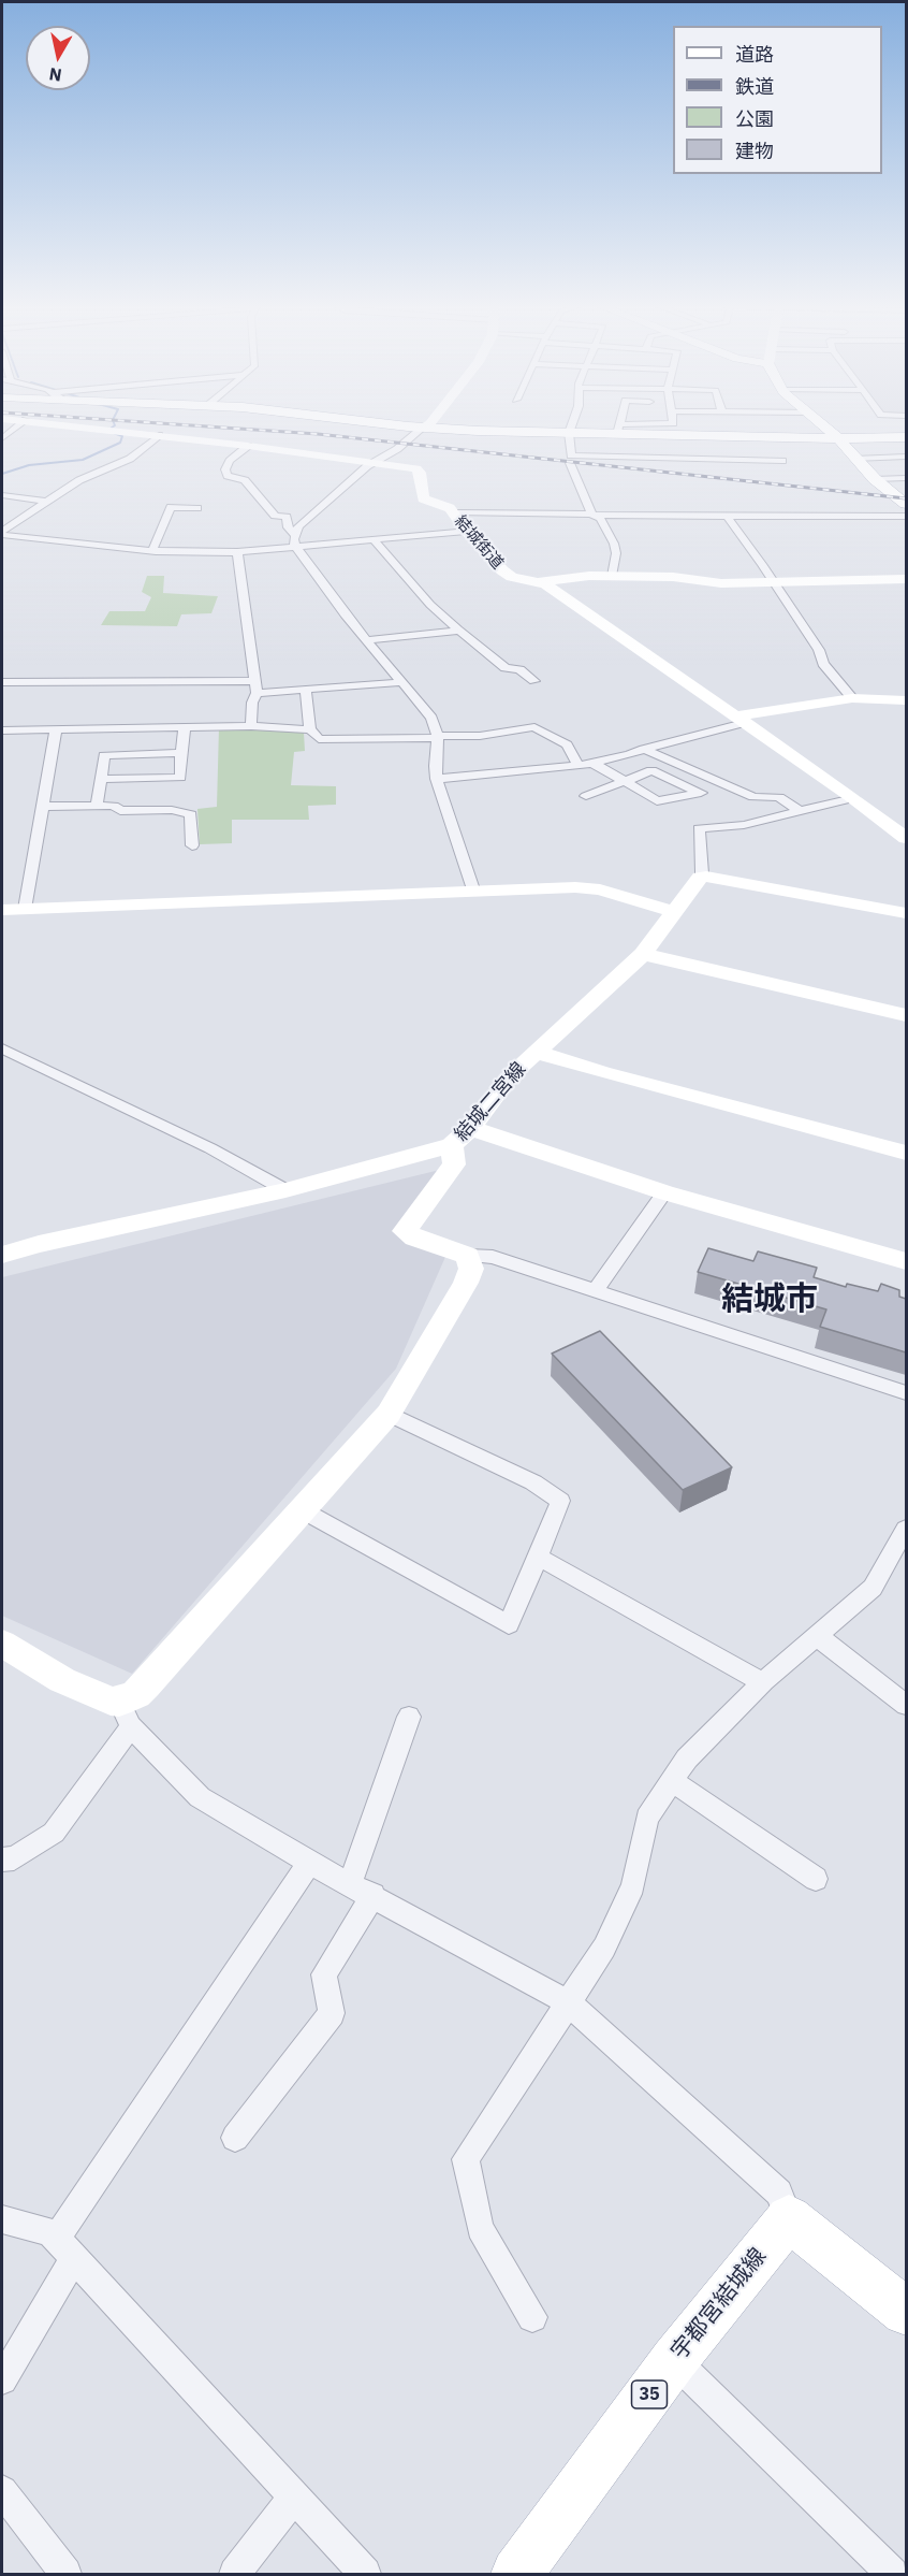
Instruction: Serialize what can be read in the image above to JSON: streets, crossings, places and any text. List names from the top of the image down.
{
  "streets": {
    "main road": ["宇都宮結城線", "35"],
    "street": ["結城街道", "結城二宮線"]
  },
  "districts": ["結城市"],
  "legend": [
    "道路",
    "鉄道",
    "公園",
    "建物"
  ],
  "north": "bottom"
}
